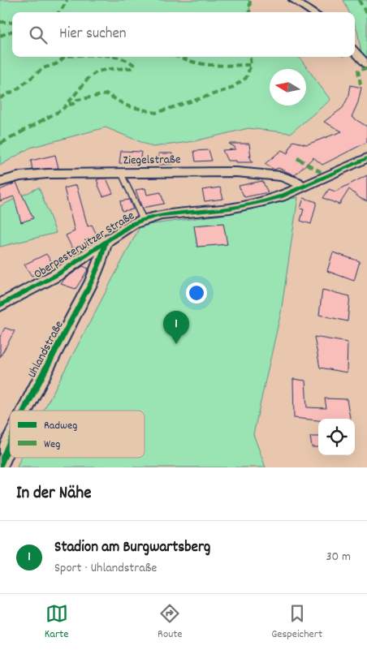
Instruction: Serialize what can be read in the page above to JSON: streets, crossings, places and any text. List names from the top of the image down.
{
  "streets": {
    "street": ["Ziegelstraße", "Oberpesterwitzer Straße", "Uhlandstraße"]
  },
  "crossings": [
    ["Ziegelstraße", "Oberpesterwitzer Straße"],
    ["Oberpesterwitzer Straße", "Uhlandstraße"]
  ],
  "legend": ["Radweg", "Weg"],
  "north": "left",
  "page": {
    "search": "Hier suchen",
    "pins": "1",
    "heading": "In der Nähe",
    "list": [
      {
        "mark": "1",
        "name": "Stadion am Burgwartsberg",
        "note": "Sport · Uhlandstraße",
        "value": "30 m"
      }
    ],
    "nav": ["Karte", "Route", "Gespeichert"]
  }
}
